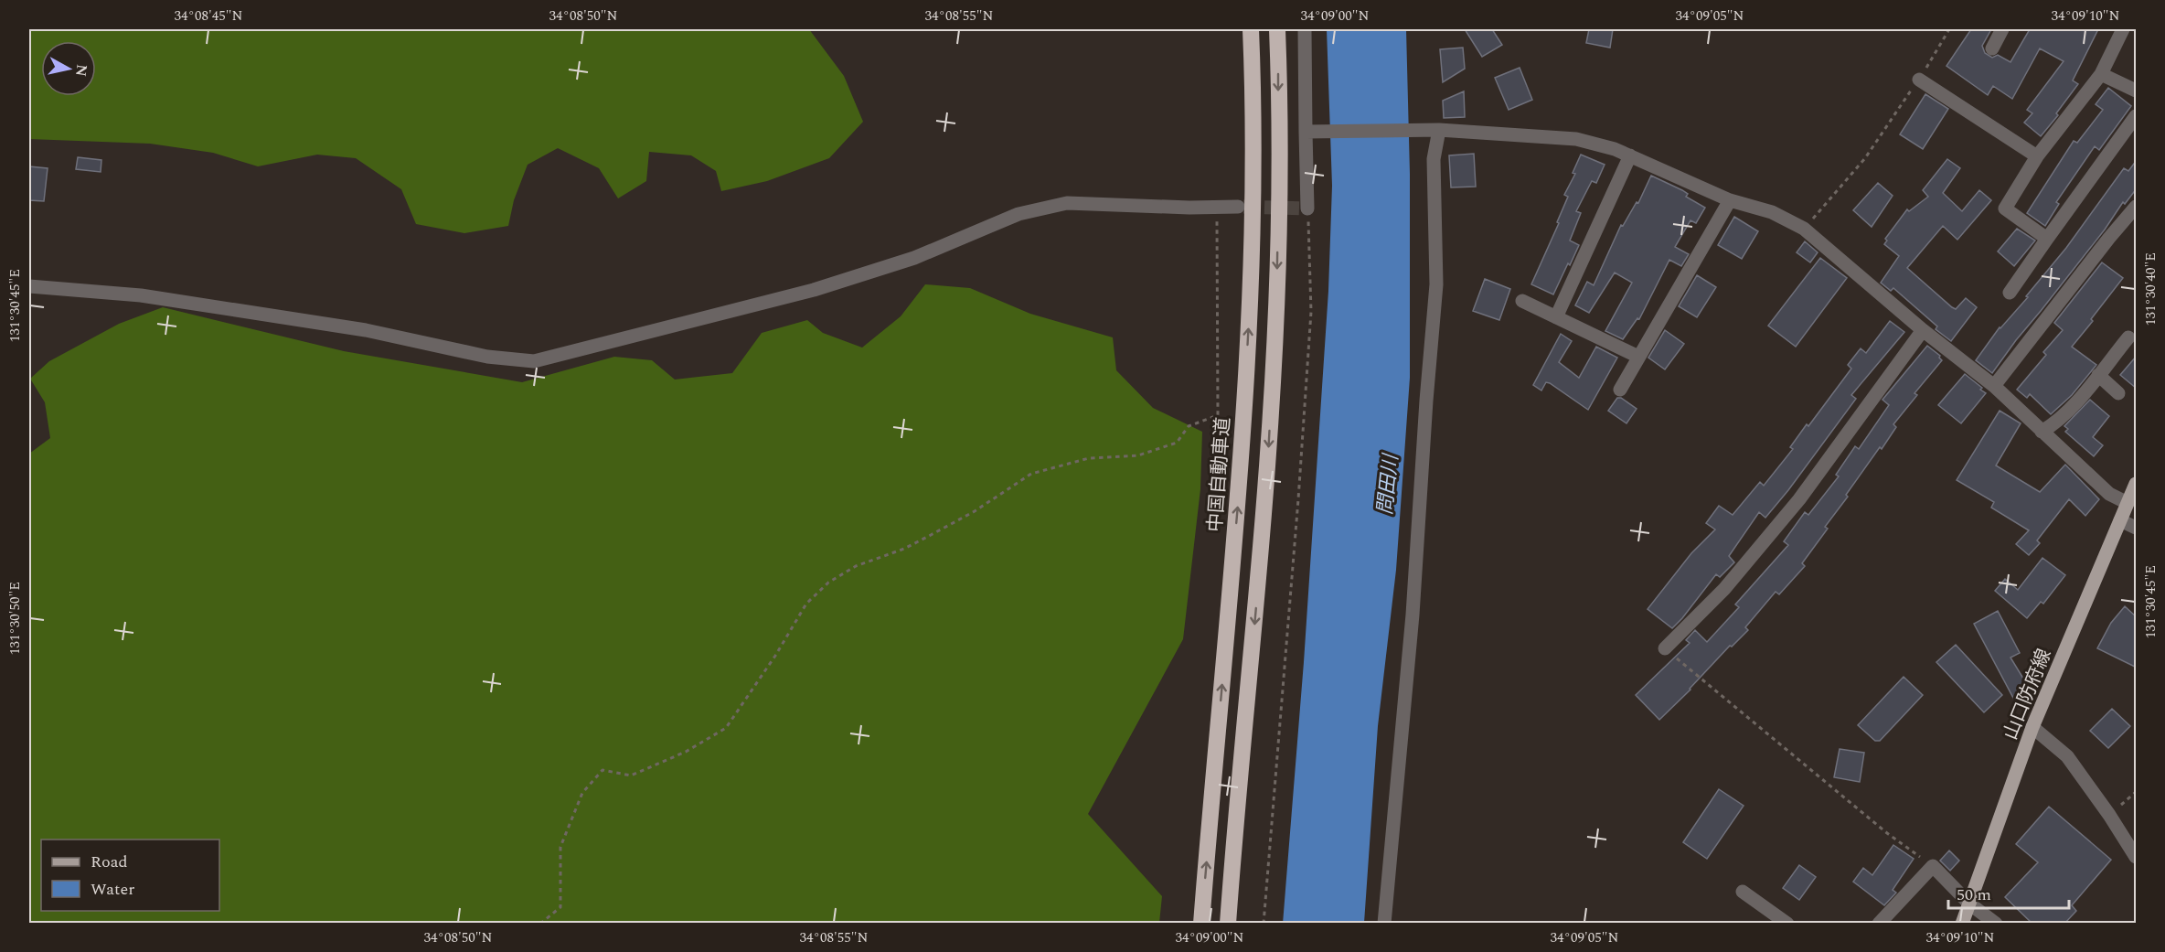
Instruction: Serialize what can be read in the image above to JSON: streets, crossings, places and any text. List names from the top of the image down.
{
  "streets": {
    "highway": ["中国自動車道"],
    "main road": ["山口防府線"]
  },
  "water": ["問田川"],
  "legend": ["Road", "Water"],
  "scale_bar": "50 m",
  "north": "right",
  "coordinates": [
    "34°08'45\"N",
    "34°08'50\"N",
    "34°08'55\"N",
    "34°09'00\"N",
    "34°09'05\"N",
    "34°09'10\"N",
    "131°30'40\"E",
    "131°30'45\"E",
    "131°30'50\"E"
  ]
}
